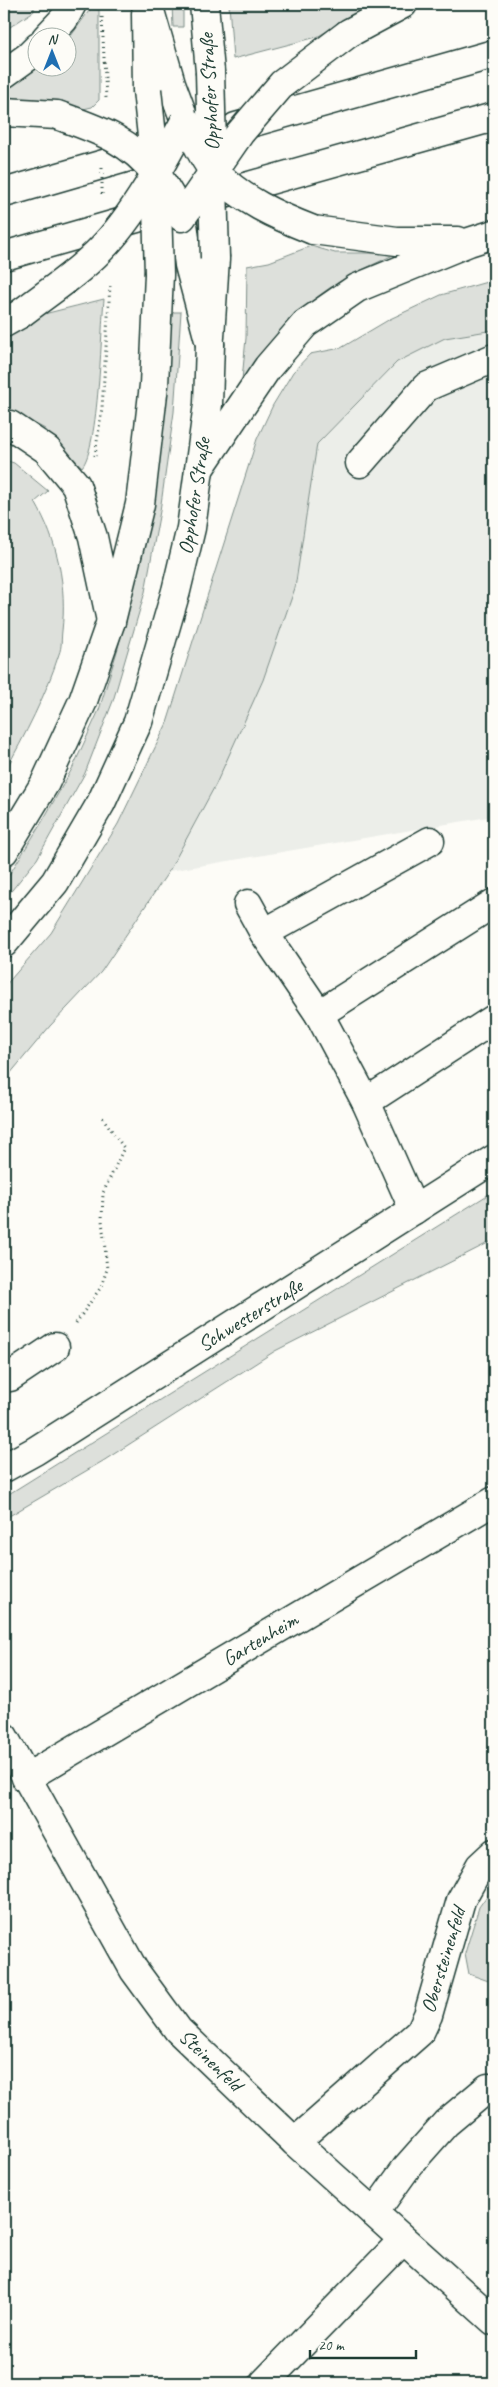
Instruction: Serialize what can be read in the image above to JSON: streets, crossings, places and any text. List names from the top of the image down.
{
  "streets": {
    "main road": [
      "Opphofer Straße",
      "Schwesterstraße",
      "Gartenheim",
      "Obersteinenfeld",
      "Steinenfeld"
    ]
  },
  "crossings": [
    ["Gartenheim", "Steinenfeld"],
    ["Obersteinenfeld", "Steinenfeld"]
  ],
  "scale_bar": "20 m",
  "north": "top"
}
